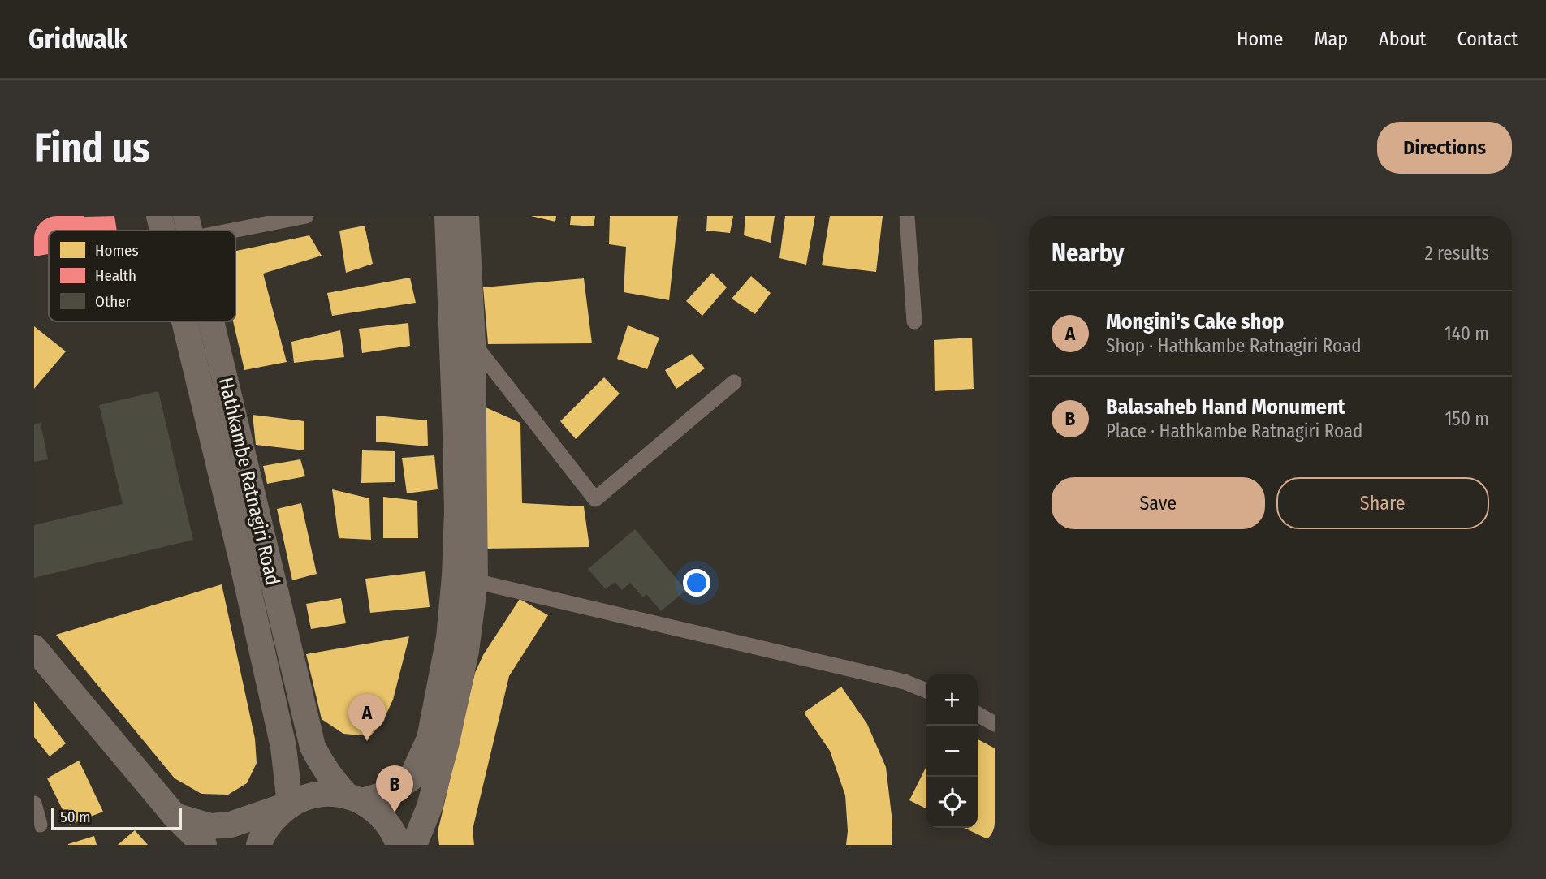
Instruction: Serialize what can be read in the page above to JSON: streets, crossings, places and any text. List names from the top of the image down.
{
  "streets": {
    "main road": ["Hathkambe Ratnagiri Road"]
  },
  "legend": ["Homes", "Health", "Other"],
  "scale_bar": "50 m",
  "page": {
    "header": "Gridwalk",
    "nav": [
      "Home",
      "Map",
      "About",
      "Contact"
    ],
    "buttons": [
      "Directions",
      ["Save", "Share"]
    ],
    "title": "Find us",
    "heading": ["Nearby", "2 results"],
    "list": [
      {
        "mark": "A",
        "name": "Mongini's Cake shop",
        "note": "Shop · Hathkambe Ratnagiri Road",
        "value": "140 m"
      },
      {
        "mark": "B",
        "name": "Balasaheb Hand Monument",
        "note": "Place · Hathkambe Ratnagiri Road",
        "value": "150 m"
      }
    ],
    "map_buttons": ["+", "−"],
    "pins": ["A", "B"],
    "scale": "50 m"
  }
}
